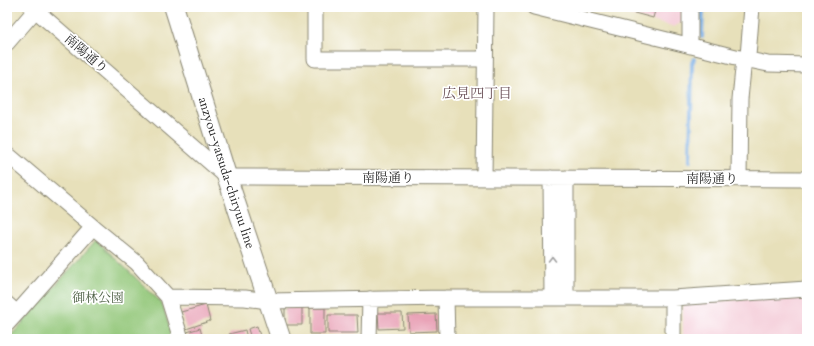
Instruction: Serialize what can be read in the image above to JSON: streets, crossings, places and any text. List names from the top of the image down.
{
  "streets": {
    "main road": ["anzyou-yatsuda-chiryuu line"],
    "street": ["南陽通り"]
  },
  "crossings": [
    ["南陽通り", "anzyou-yatsuda-chiryuu line"]
  ],
  "districts": ["広見四丁目"],
  "parks": ["御林公園"]
}
